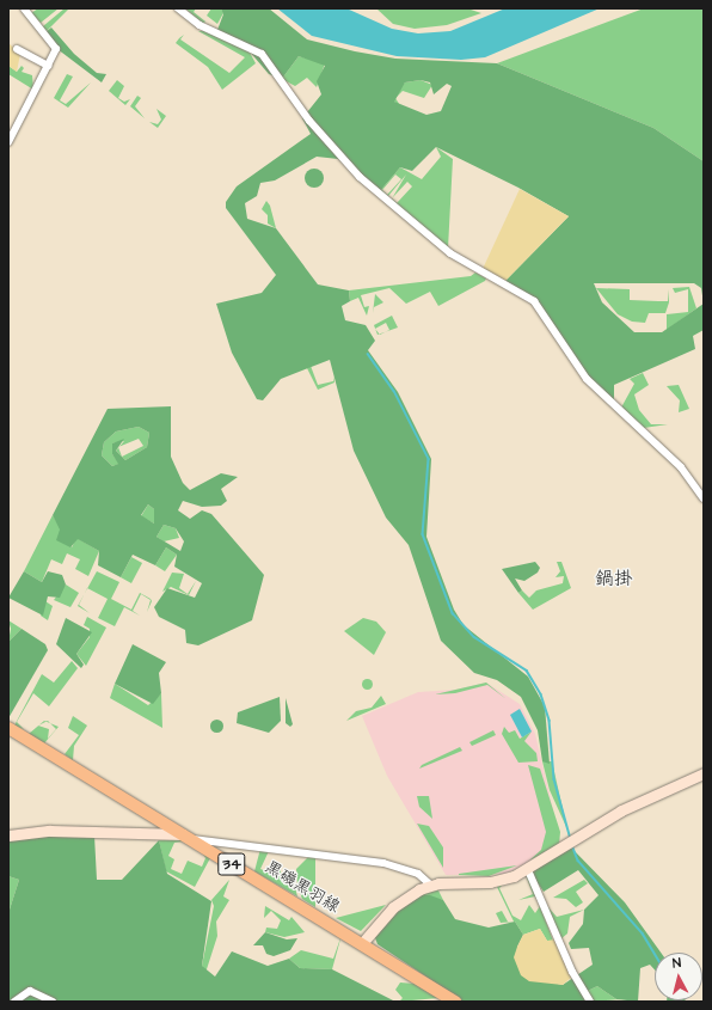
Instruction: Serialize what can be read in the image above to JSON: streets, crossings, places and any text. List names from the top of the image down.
{
  "streets": {
    "main road": ["34", "黒磯黒羽線"]
  },
  "districts": ["鍋掛"],
  "north": "top"
}
